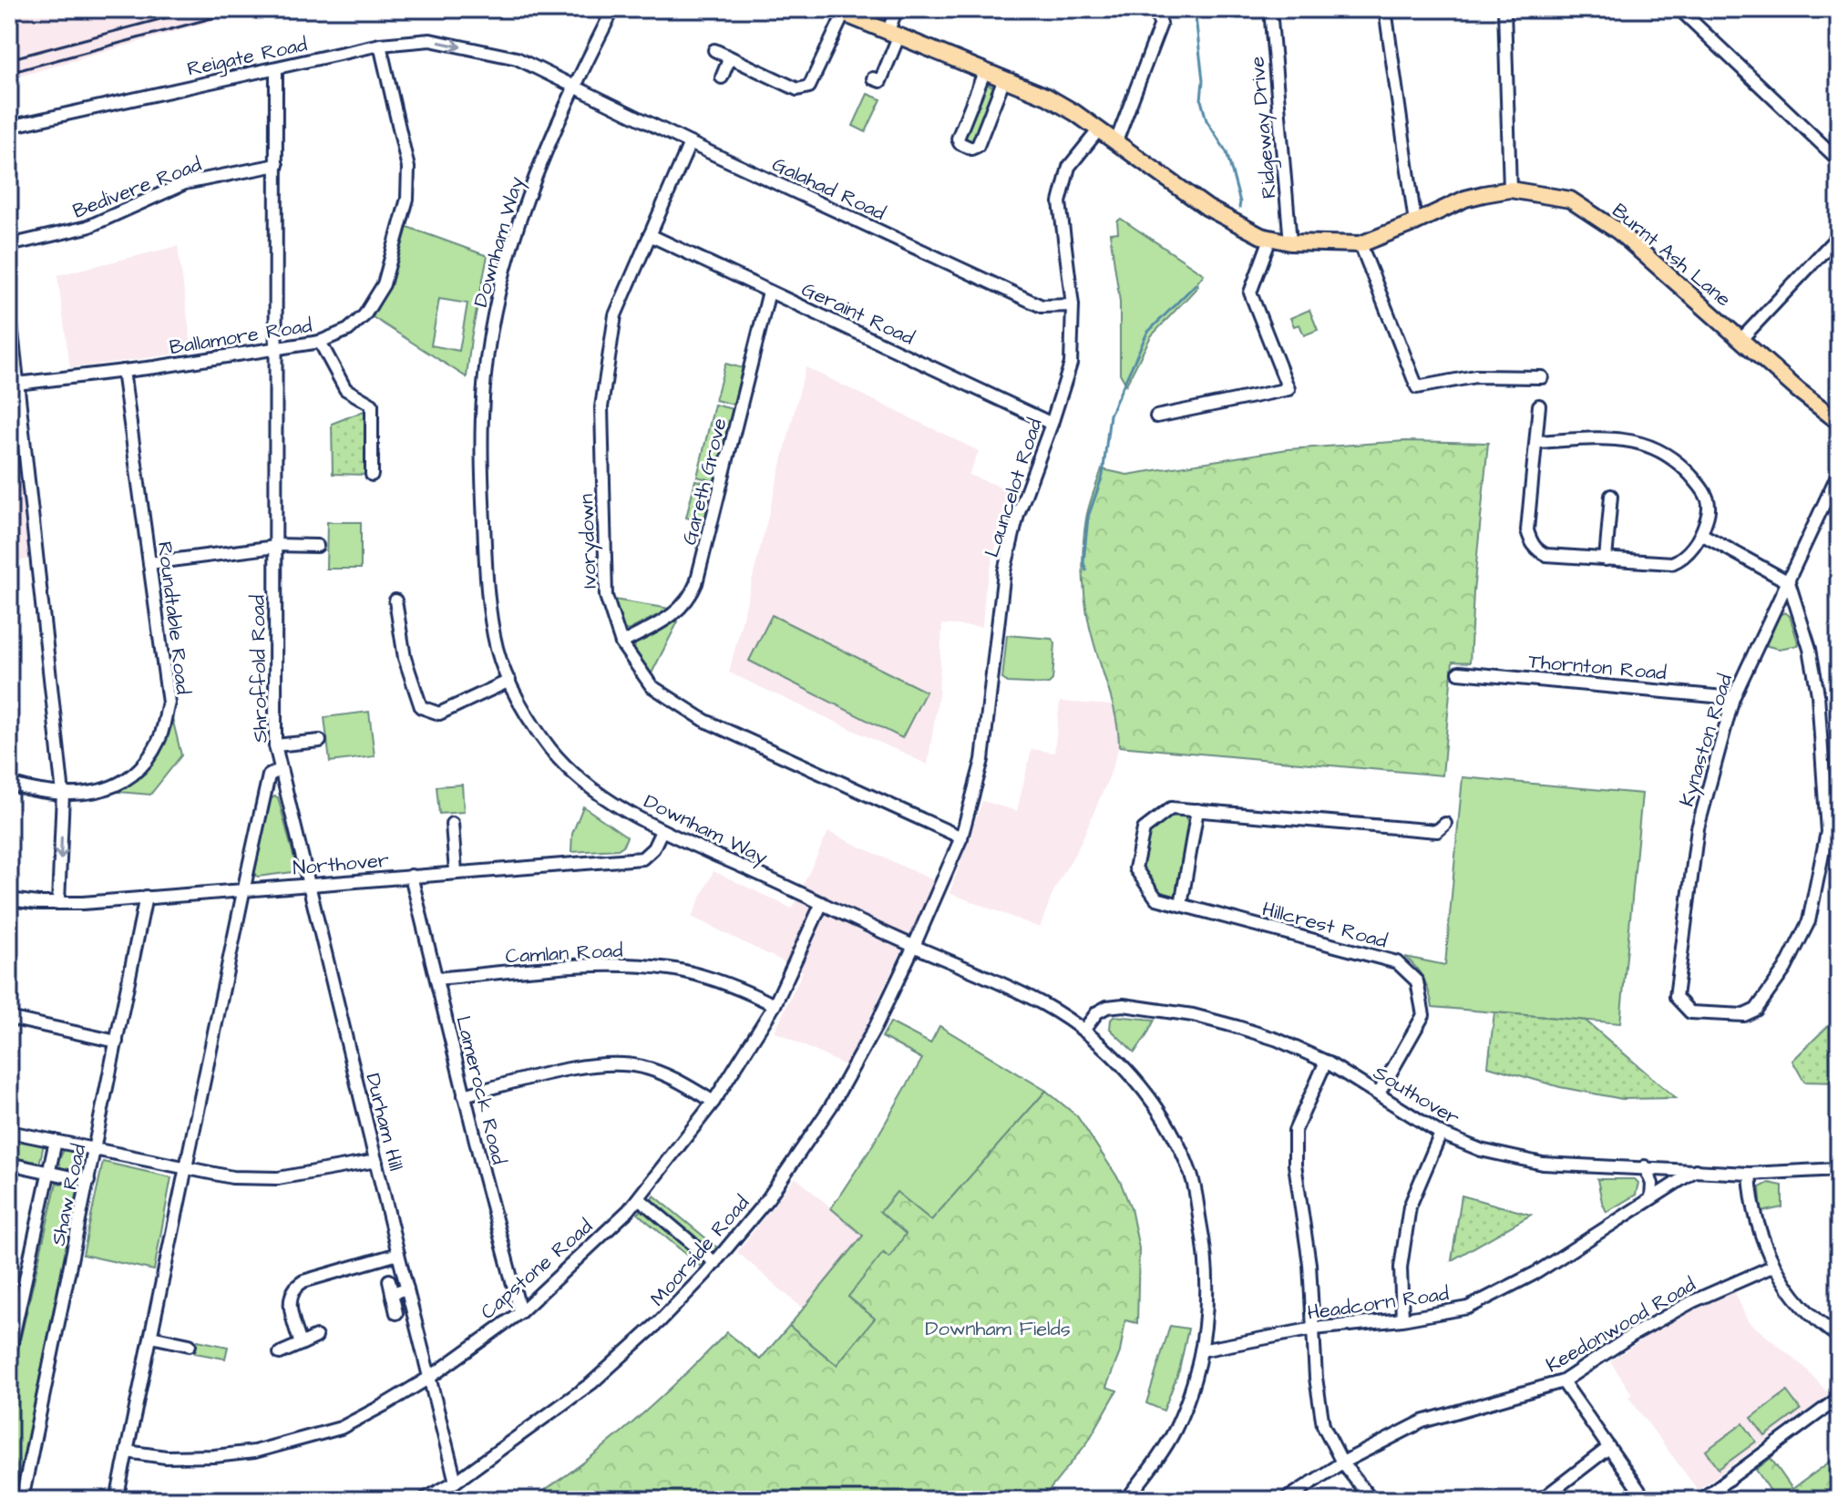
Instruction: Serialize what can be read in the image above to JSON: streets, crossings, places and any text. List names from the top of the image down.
{
  "streets": {
    "main road": ["Burnt Ash Lane"],
    "street": [
      "Reigate Road",
      "Ridgeway Drive",
      "Bedivere Road",
      "Galahad Road",
      "Downham Way",
      "Geraint Road",
      "Ballamore Road",
      "Gareth Grove",
      "Launcelot Road",
      "Ivorydown",
      "Roundtable Road",
      "Thornton Road",
      "Shroffold Road",
      "Kynaston Road",
      "Northover",
      "Hillcrest Road",
      "Camlan Road",
      "Lamerock Road",
      "Southover",
      "Durham Hill",
      "Shaw Road",
      "Moorside Road",
      "Capstone Road",
      "Headcorn Road",
      "Keedonwood Road"
    ]
  },
  "crossings": [
    ["Reigate Road", "Galahad Road"],
    ["Reigate Road", "Downham Way"],
    ["Reigate Road", "Ballamore Road"],
    ["Reigate Road", "Shroffold Road"],
    ["Ridgeway Drive", "Burnt Ash Lane"],
    ["Bedivere Road", "Shroffold Road"],
    ["Galahad Road", "Downham Way"],
    ["Galahad Road", "Launcelot Road"],
    ["Galahad Road", "Ivorydown"],
    ["Downham Way", "Launcelot Road"],
    ["Downham Way", "Northover"],
    ["Downham Way", "Southover"],
    ["Downham Way", "Moorside Road"],
    ["Downham Way", "Capstone Road"],
    ["Downham Way", "Headcorn Road"],
    ["Burnt Ash Lane", "Launcelot Road"],
    ["Geraint Road", "Gareth Grove"],
    ["Geraint Road", "Launcelot Road"],
    ["Geraint Road", "Ivorydown"],
    ["Ballamore Road", "Roundtable Road"],
    ["Ballamore Road", "Shroffold Road"],
    ["Gareth Grove", "Ivorydown"],
    ["Launcelot Road", "Ivorydown"],
    ["Launcelot Road", "Moorside Road"],
    ["Thornton Road", "Kynaston Road"],
    ["Shroffold Road", "Northover"],
    ["Shroffold Road", "Durham Hill"],
    ["Shroffold Road", "Capstone Road"],
    ["Northover", "Lamerock Road"],
    ["Northover", "Durham Hill"],
    ["Northover", "Shaw Road"],
    ["Hillcrest Road", "Southover"],
    ["Camlan Road", "Lamerock Road"],
    ["Camlan Road", "Capstone Road"],
    ["Lamerock Road", "Capstone Road"],
    ["Southover", "Headcorn Road"],
    ["Durham Hill", "Moorside Road"],
    ["Durham Hill", "Capstone Road"]
  ],
  "parks": ["Downham Fields"]
}
